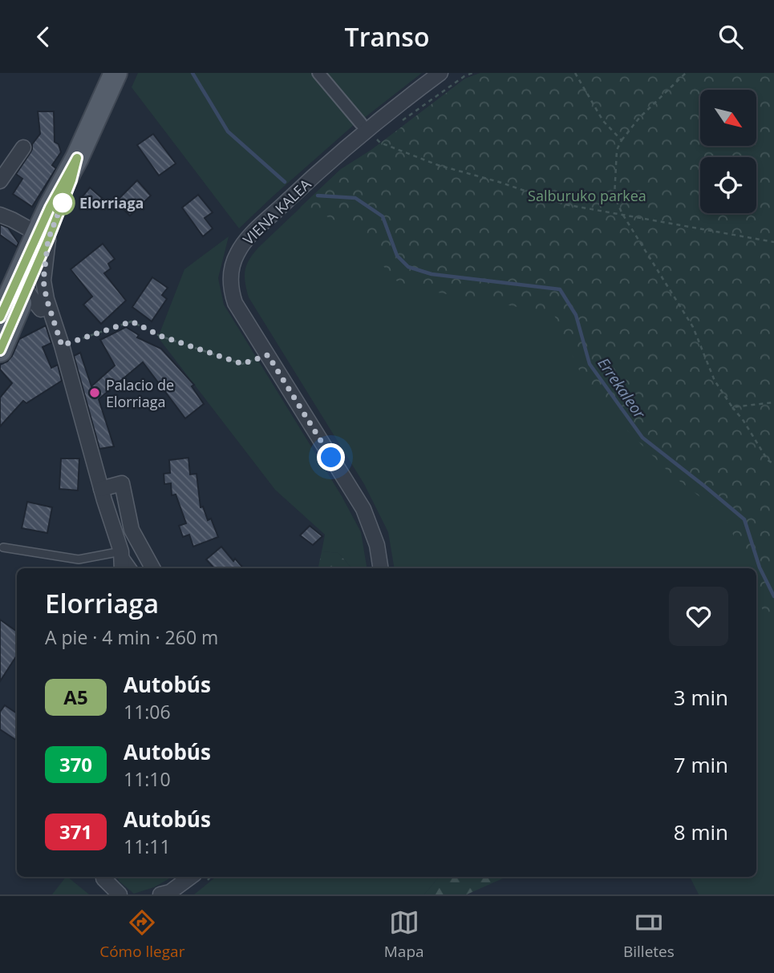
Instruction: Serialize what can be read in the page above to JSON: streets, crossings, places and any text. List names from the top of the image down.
{
  "streets": {
    "street": ["VIENA KALEA"]
  },
  "water": ["Errekaleor"],
  "parks": ["Salburuko parkea"],
  "places": ["Elorriaga", "Palacio de Elorriaga"],
  "lines": ["bus line A5"],
  "north": "bottom right",
  "page": {
    "header": "Transo",
    "heading": ["Elorriaga", "A pie · 4 min · 260 m"],
    "list": [
      {
        "mark": "A5",
        "name": "Autobús",
        "note": "11:06",
        "value": "3 min"
      },
      {
        "mark": "370",
        "name": "Autobús",
        "note": "11:10",
        "value": "7 min"
      },
      {
        "mark": "371",
        "name": "Autobús",
        "note": "11:11",
        "value": "8 min"
      }
    ],
    "tabs": ["Cómo llegar", "Mapa", "Billetes"]
  }
}
